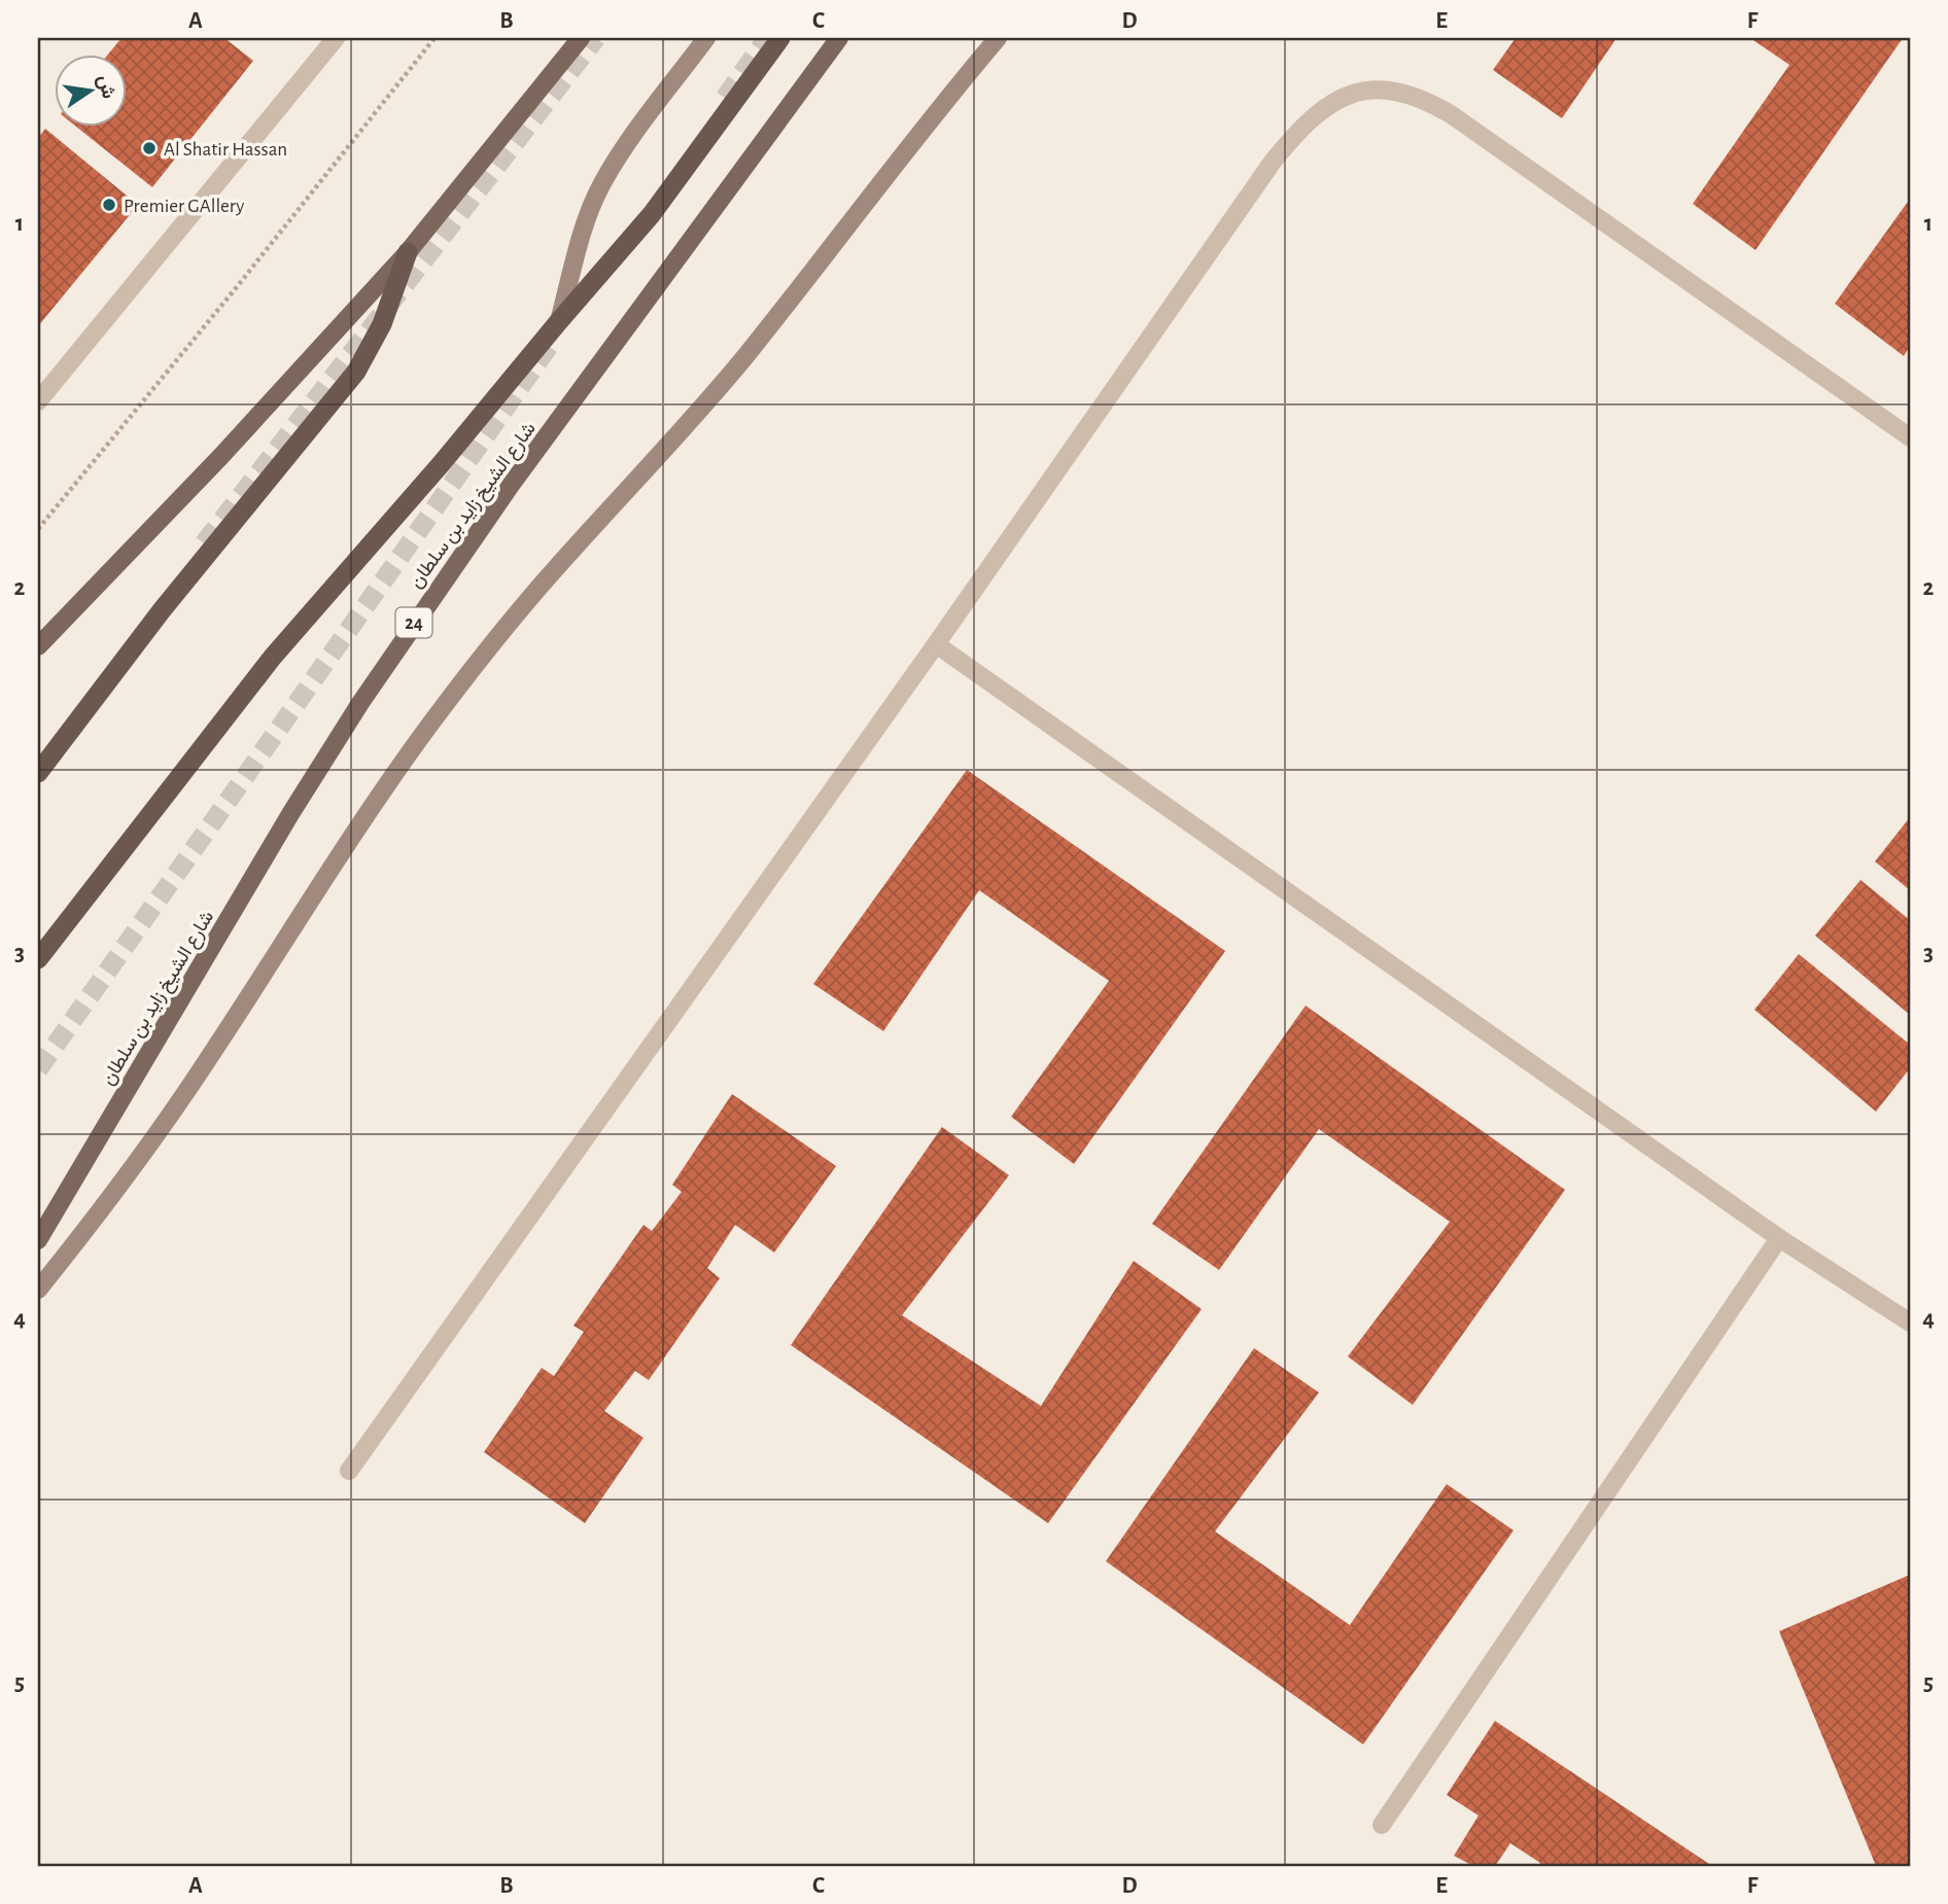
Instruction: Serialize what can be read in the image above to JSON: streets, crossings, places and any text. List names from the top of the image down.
{
  "streets": {
    "main road": ["شارع الشيخ زايد بن سلطان", "24"]
  },
  "places": ["Al Shatir Hassan", "Premier GAllery"],
  "north": "right",
  "grid": {
    "columns": [
      "A",
      "B",
      "C",
      "D",
      "E",
      "F"
    ],
    "rows": [
      "1",
      "2",
      "3",
      "4",
      "5"
    ]
  }
}
